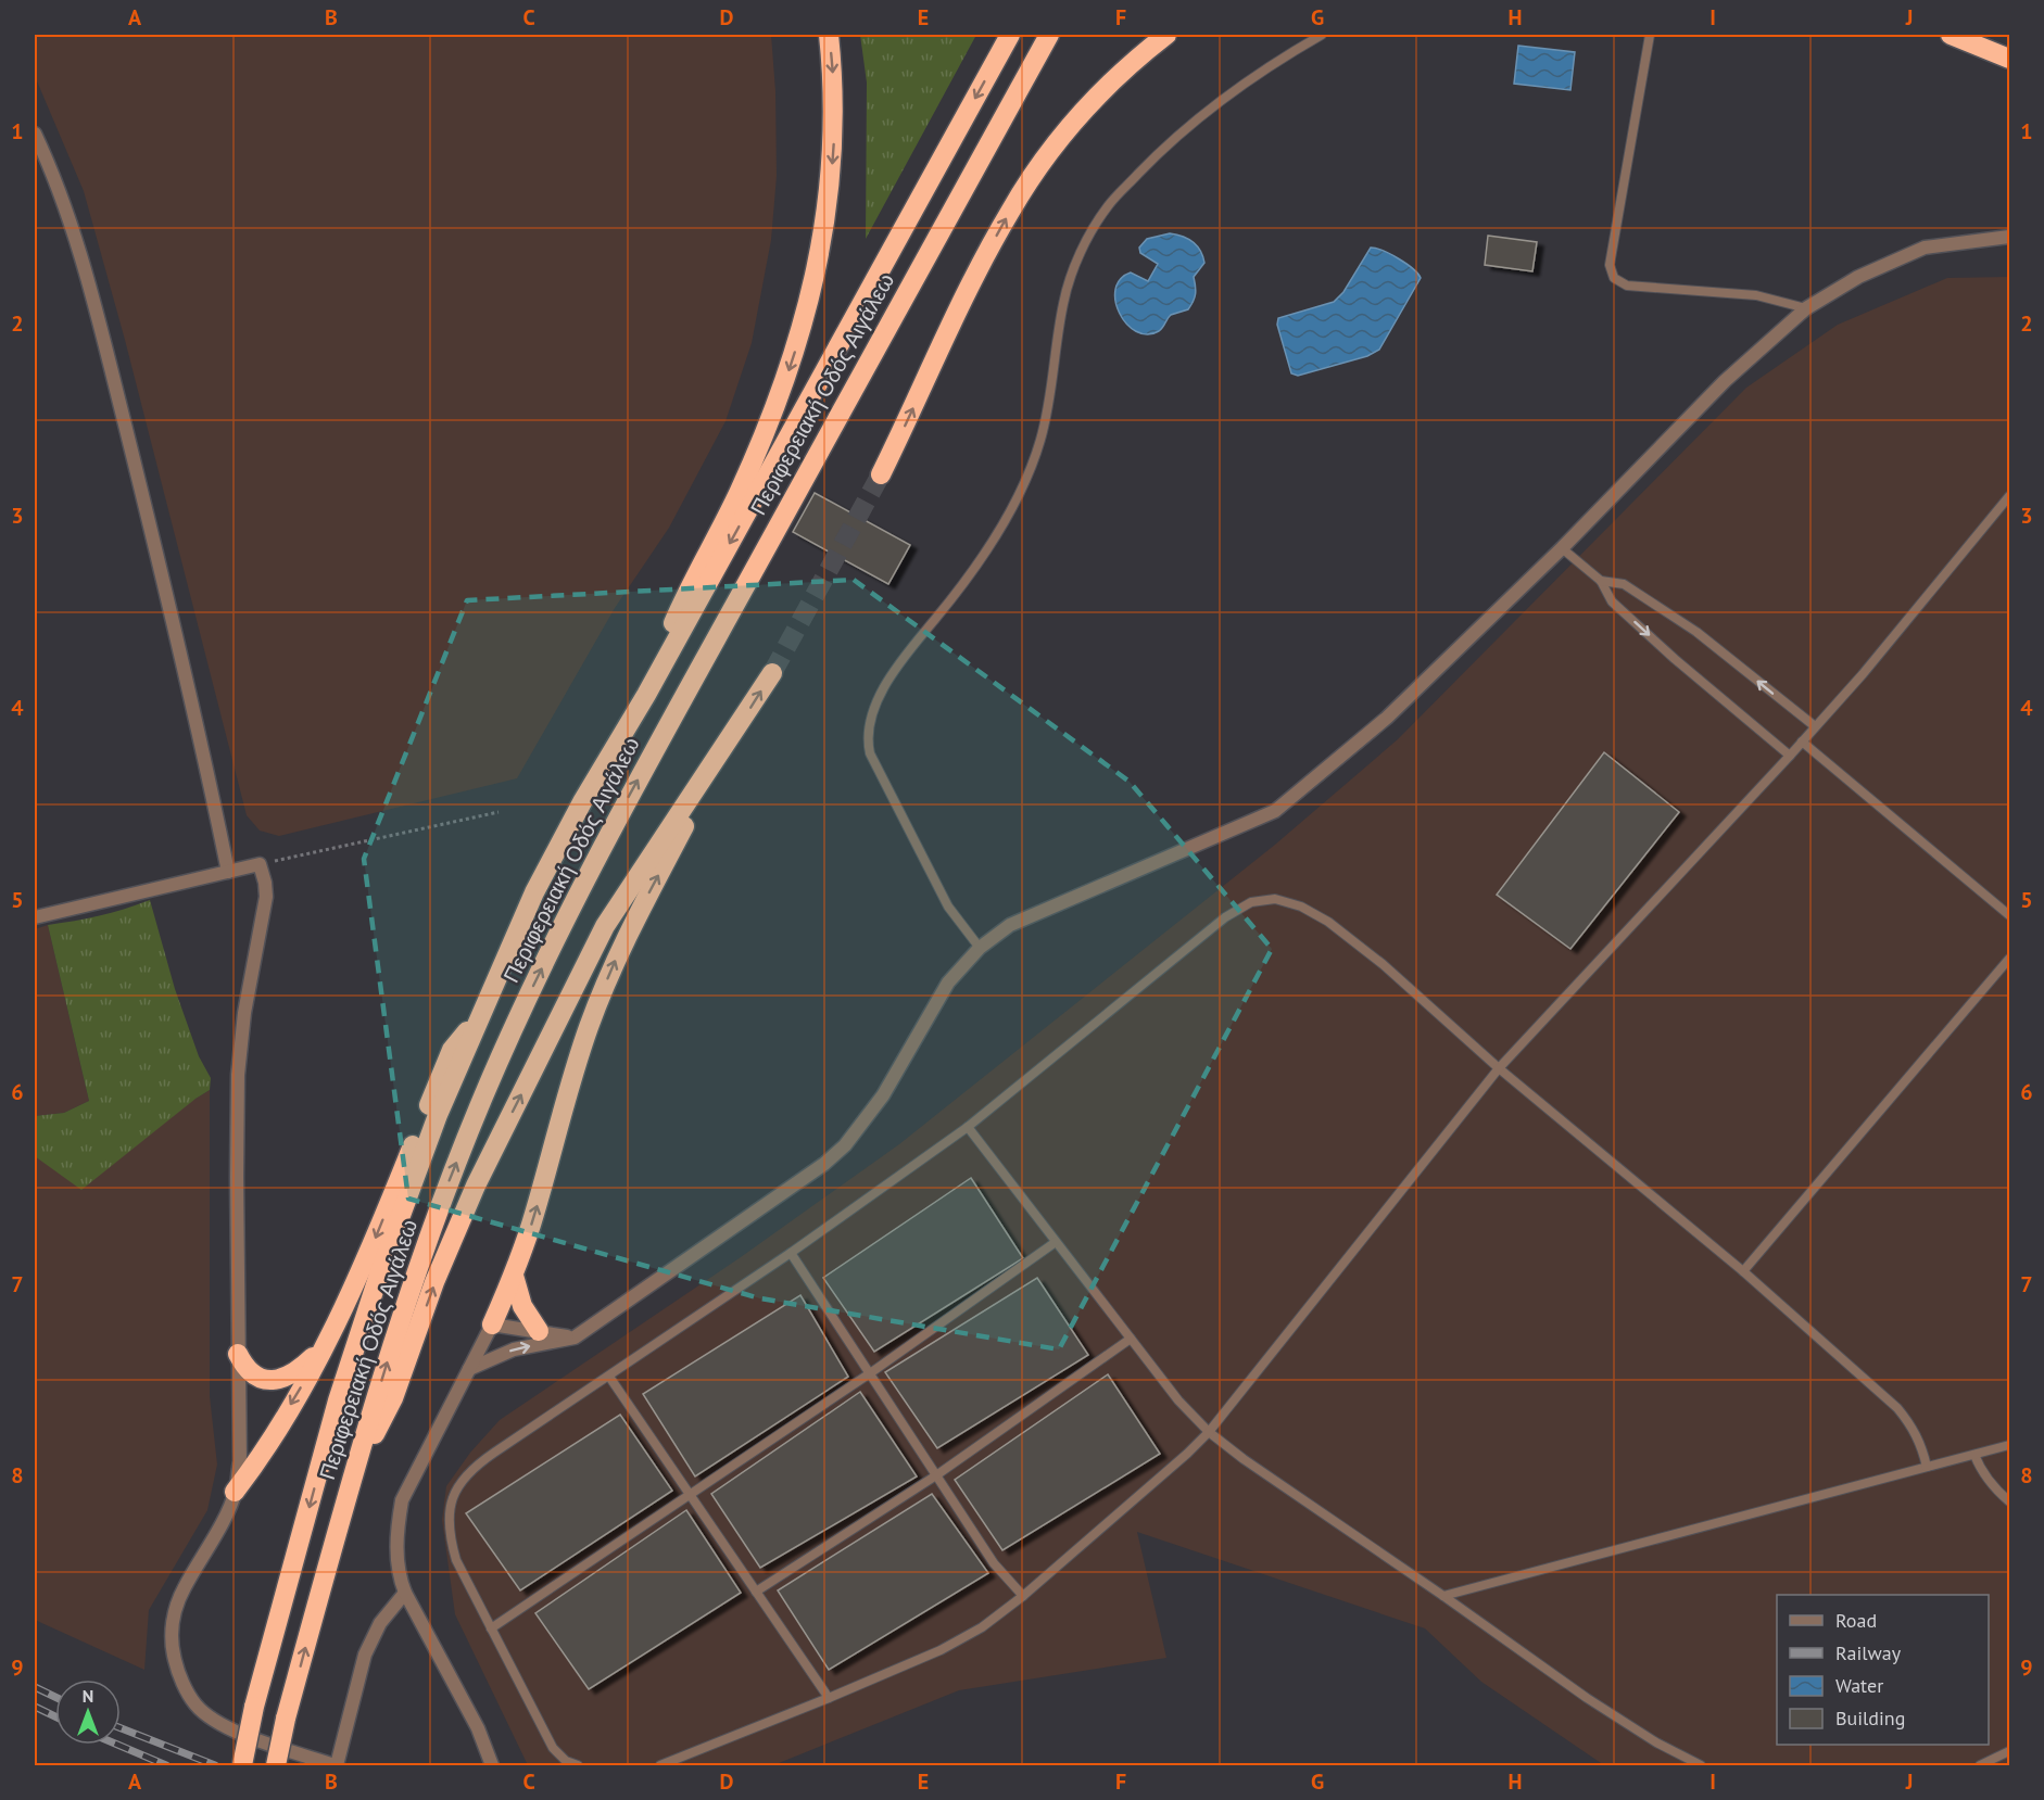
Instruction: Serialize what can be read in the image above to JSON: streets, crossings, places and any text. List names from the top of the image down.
{
  "streets": {
    "highway": ["Περιφερειακή Οδός Αιγάλεω"]
  },
  "legend": [
    "Road",
    "Railway",
    "Water",
    "Building"
  ],
  "north": "top",
  "grid": {
    "columns": [
      "A",
      "B",
      "C",
      "D",
      "E",
      "F",
      "G",
      "H",
      "I",
      "J"
    ],
    "rows": [
      "1",
      "2",
      "3",
      "4",
      "5",
      "6",
      "7",
      "8",
      "9"
    ]
  }
}
